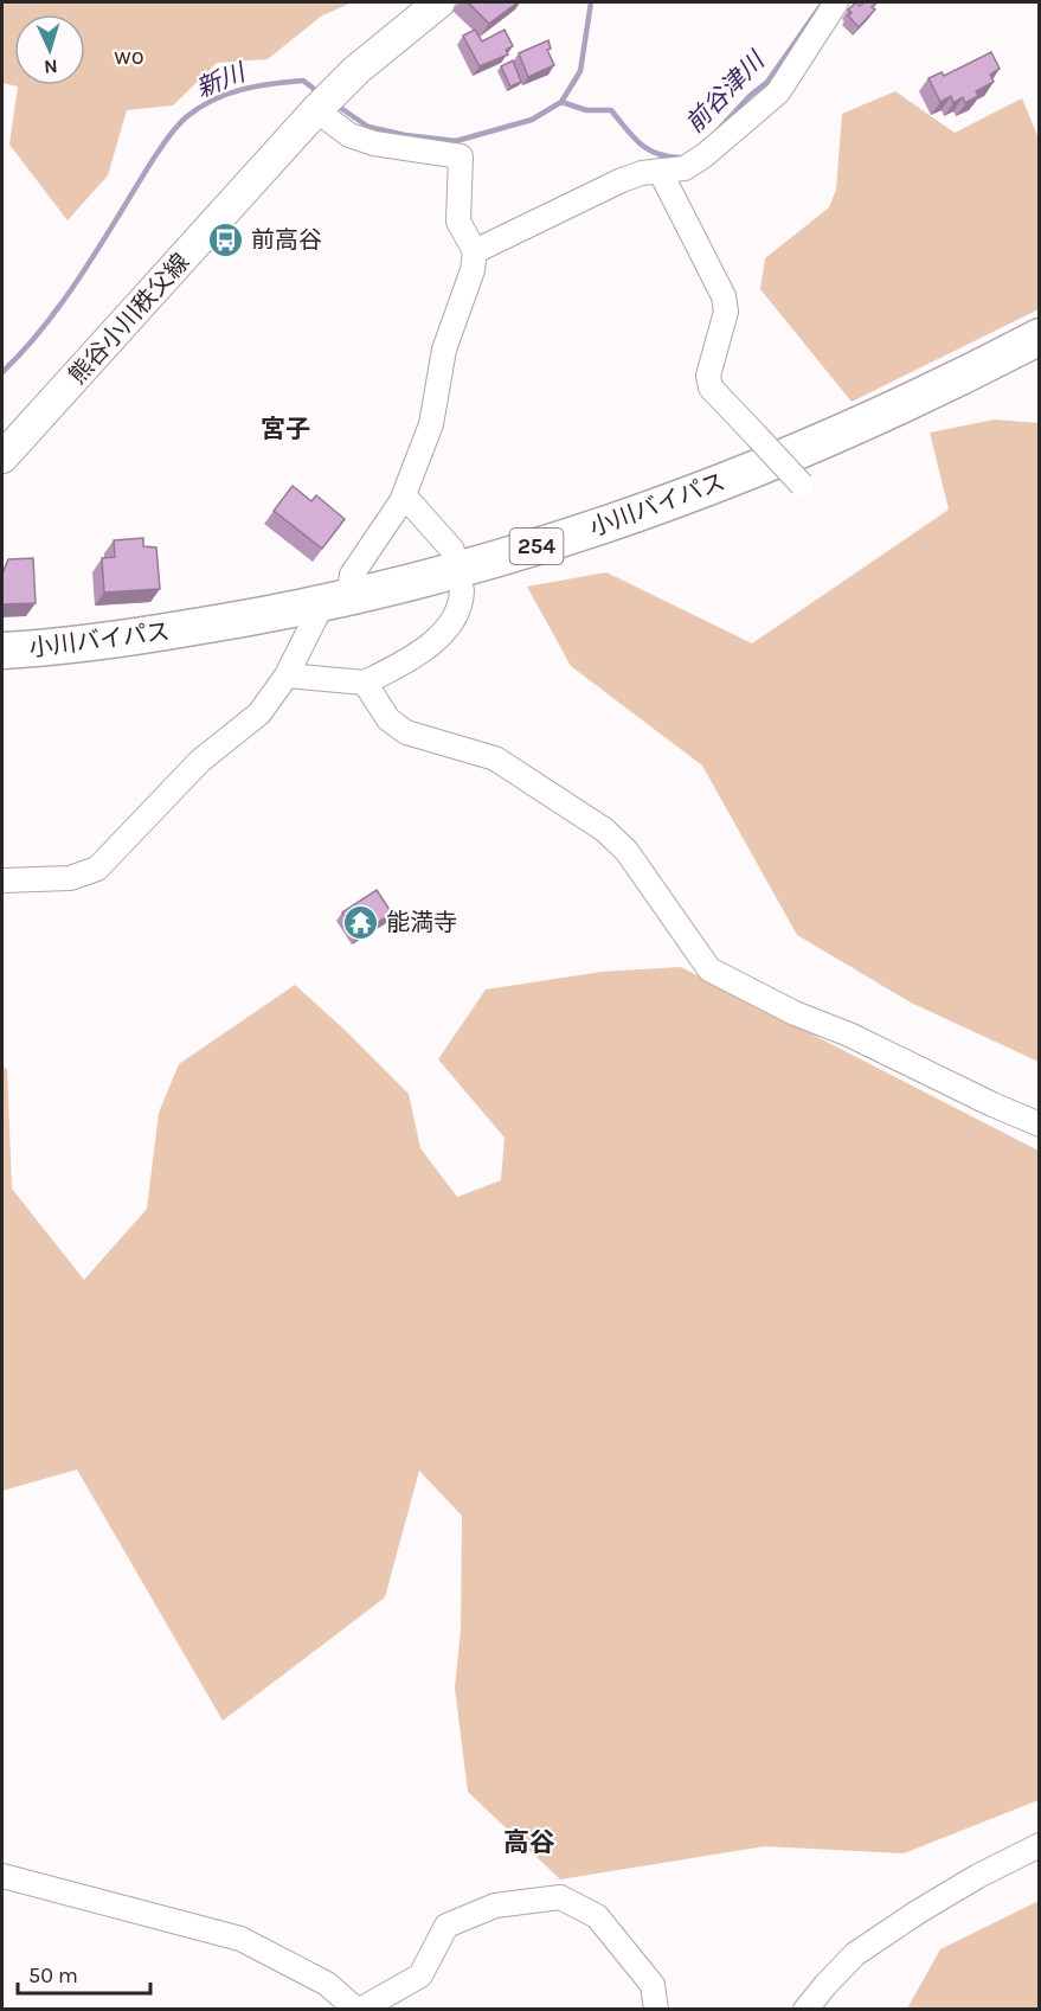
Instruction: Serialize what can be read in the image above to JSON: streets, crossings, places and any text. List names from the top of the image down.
{
  "streets": {
    "highway": ["小川バイパス", "254"],
    "main road": ["熊谷小川秩父線"]
  },
  "districts": ["宮子", "高谷"],
  "water": ["新川", "前谷津川"],
  "parks": ["wo"],
  "places": {
    "bus stop": ["前高谷"],
    "temple": ["能満寺"]
  },
  "scale_bar": "50 m",
  "north": "bottom"
}
